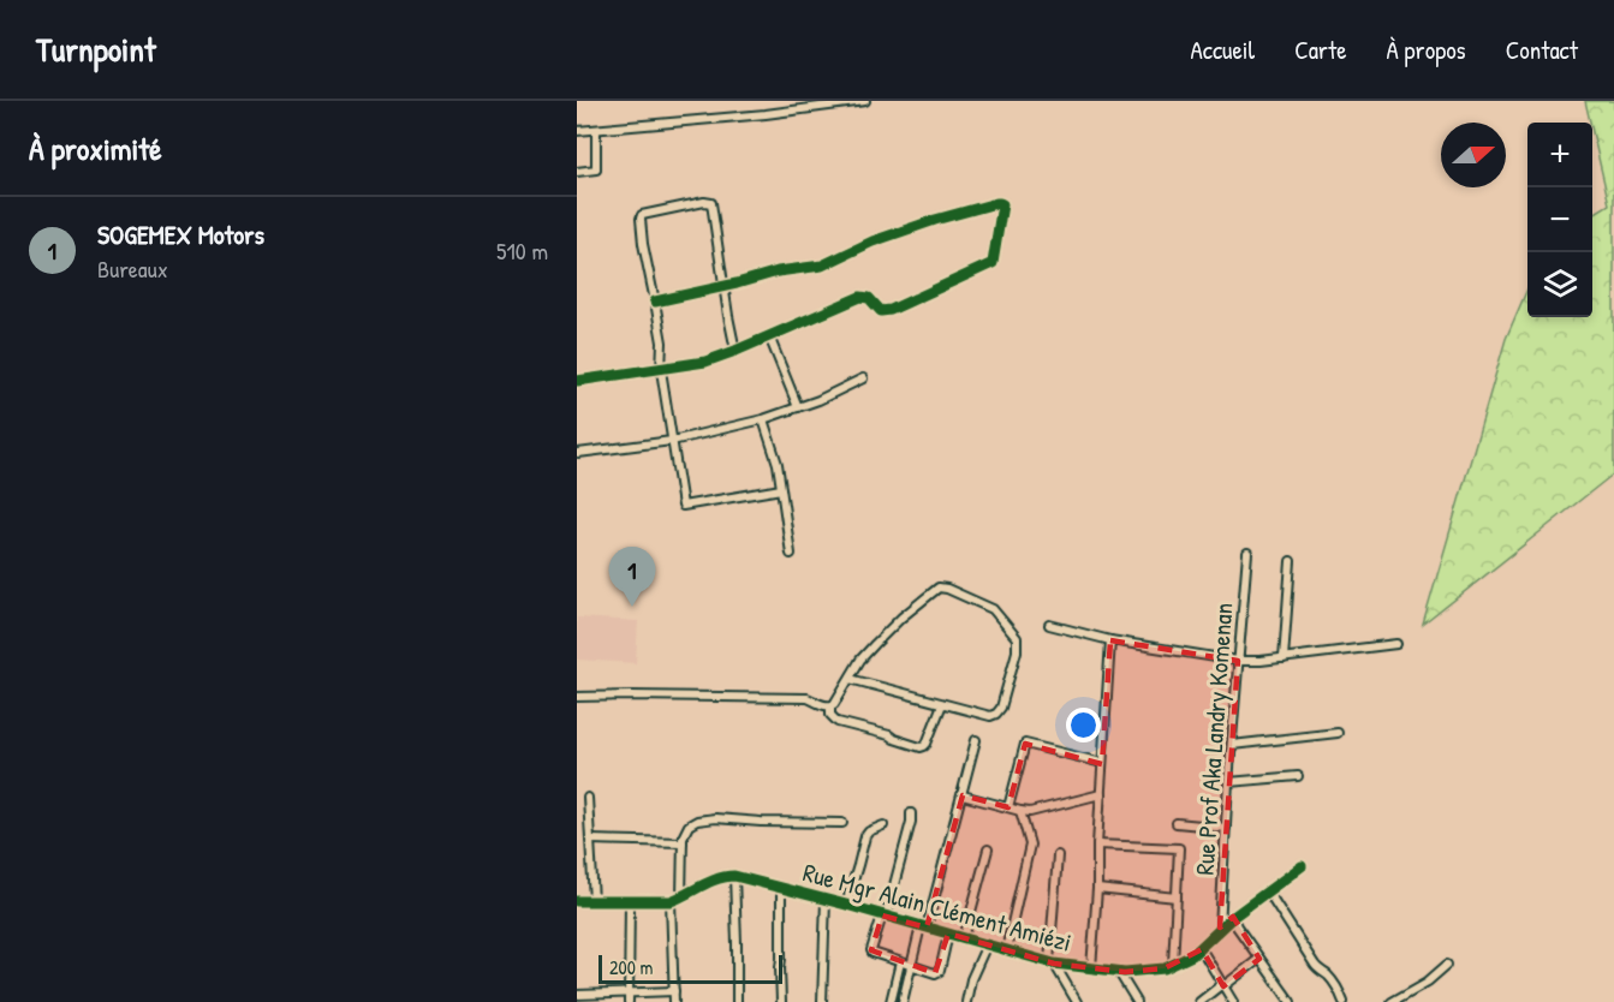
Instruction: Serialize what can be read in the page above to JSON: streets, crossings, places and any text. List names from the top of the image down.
{
  "streets": {
    "street": ["Rue Prof Aka Landry Komenan", "Rue Mgr Alain Clément Amiézi"]
  },
  "crossings": [
    ["Rue Prof Aka Landry Komenan", "Rue Mgr Alain Clément Amiézi"]
  ],
  "scale_bar": "200 m",
  "north": "right",
  "page": {
    "header": "Turnpoint",
    "nav": [
      "Accueil",
      "Carte",
      "À propos",
      "Contact"
    ],
    "heading": "À proximité",
    "map_buttons": ["+", "−"],
    "list": [
      {
        "mark": "1",
        "name": "SOGEMEX Motors",
        "note": "Bureaux",
        "value": "510 m"
      }
    ],
    "pins": "1",
    "scale": "200 m"
  }
}
